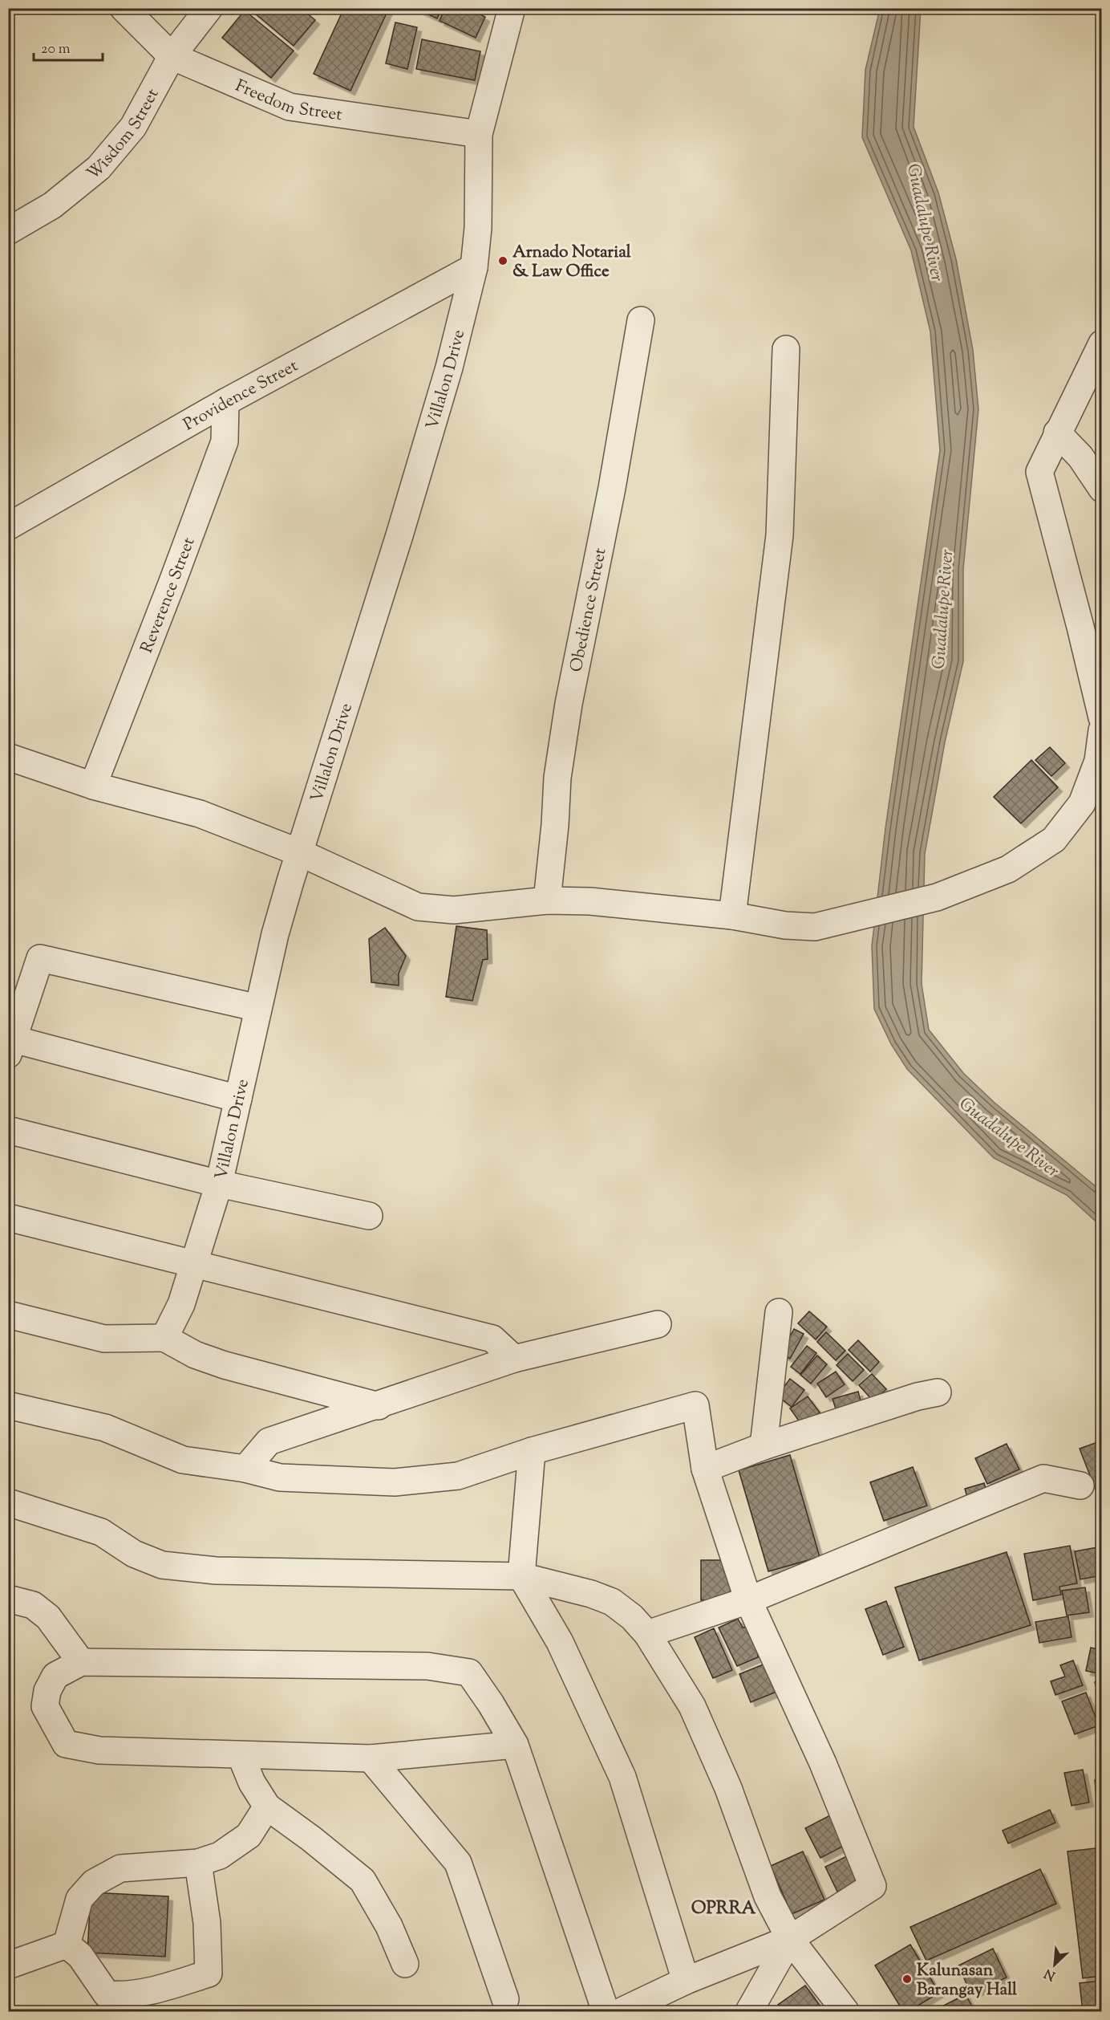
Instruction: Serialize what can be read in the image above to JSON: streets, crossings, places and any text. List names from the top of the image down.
{
  "streets": {
    "street": [
      "Freedom Street",
      "Wisdom Street",
      "Villalon Drive",
      "Providence Street",
      "Reverence Street",
      "Obedience Street"
    ]
  },
  "crossings": [
    ["Freedom Street", "Wisdom Street"],
    ["Freedom Street", "Villalon Drive"],
    ["Villalon Drive", "Providence Street"],
    ["Providence Street", "Reverence Street"]
  ],
  "districts": ["OPRRA"],
  "water": ["Guadalupe River"],
  "places": ["Arnado Notarial & Law Office", "Kalunasan Barangay Hall"],
  "scale_bar": "20 m",
  "north": "bottom left"
}
